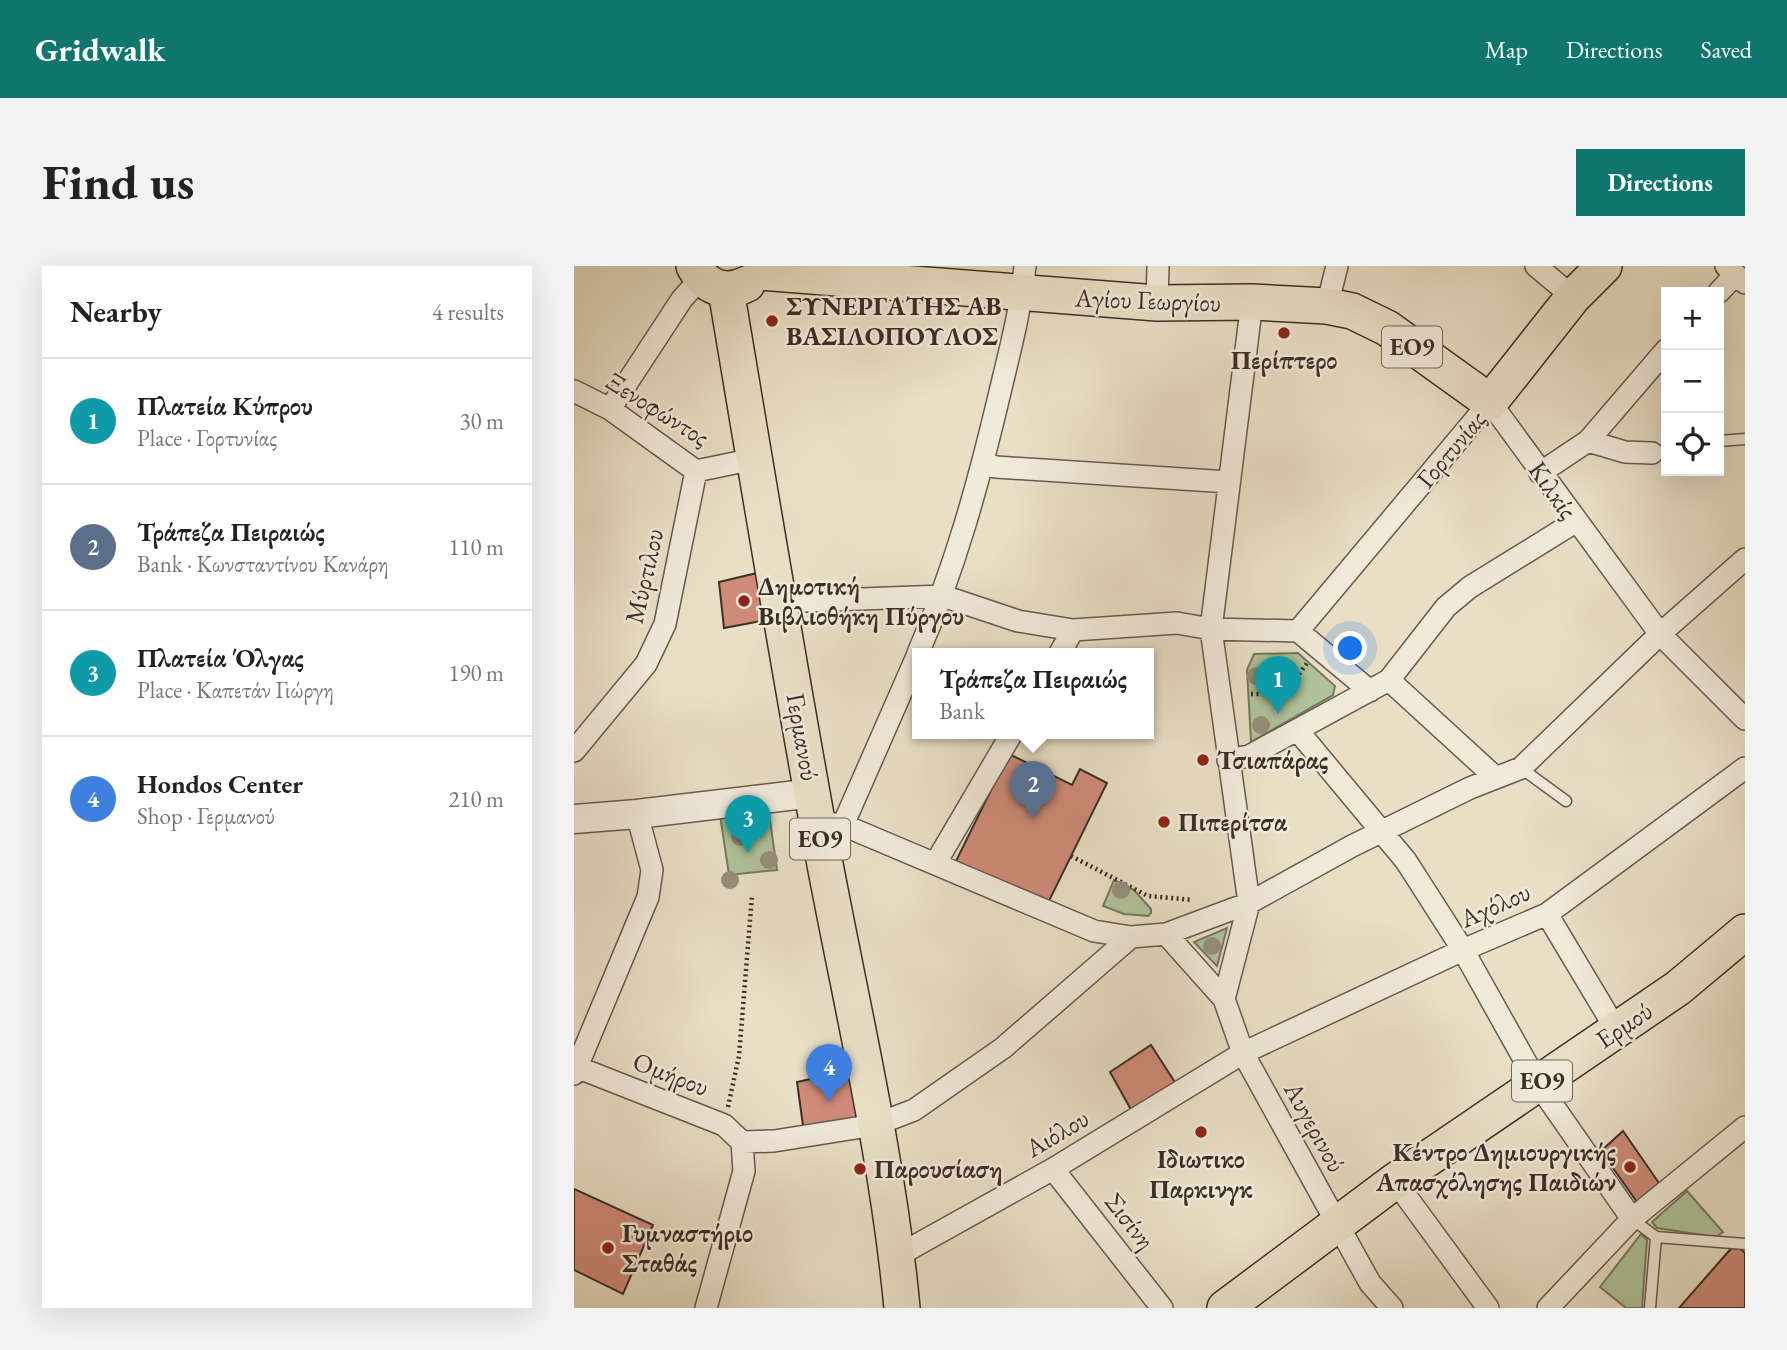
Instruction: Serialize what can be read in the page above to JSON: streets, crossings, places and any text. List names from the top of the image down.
{
  "streets": {
    "main road": [
      "Αγίου Γεωργίου",
      "ΕΟ9",
      "Γορτυνίας",
      "Κιλκίς",
      "Γερμανού",
      "Ερμού"
    ],
    "street": [
      "Ξενοφώντος",
      "Μύρτιλου",
      "Αχόλου",
      "Ομήρου",
      "Αυγερινού",
      "Αιόλου",
      "Σισίνη"
    ]
  },
  "crossings": [
    ["Αγίου Γεωργίου", "ΕΟ9"],
    ["Αγίου Γεωργίου", "Κιλκίς"],
    ["ΕΟ9", "Γερμανού"],
    ["Ξενοφώντος", "Μύρτιλου"],
    ["Ξενοφώντος", "Γερμανού"],
    ["Γορτυνίας", "Κιλκίς"],
    ["Γερμανού", "Αιόλου"],
    ["Αχόλου", "Αυγερινού"],
    ["Αχόλου", "Αιόλου"],
    ["Ερμού", "Αυγερινού"],
    ["Αυγερινού", "Αιόλου"],
    ["Αιόλου", "Σισίνη"]
  ],
  "places": [
    "ΣΥΝΕΡΓΑΤΗΣ ΑΒ ΒΑΣΙΛΟΠΟΥΛΟΣ",
    "Περίπτερο",
    "Δημοτική Βιβλιοθήκη Πύργου",
    "Τσιαπάρας",
    "Πιπερίτσα",
    "Ιδιωτικο Παρκινγκ",
    "Κέντρο Δημιουργικής Απασχόλησης Παιδιών",
    "Παρουσίαση",
    "Γυμναστήριο Σταθάς"
  ],
  "page": {
    "header": "Gridwalk",
    "nav": ["Map", "Directions", "Saved"],
    "buttons": "Directions",
    "title": "Find us",
    "heading": ["Nearby", "4 results"],
    "map_buttons": ["+", "−"],
    "list": [
      {
        "mark": "1",
        "name": "Πλατεία Κύπρου",
        "note": "Place · Γορτυνίας",
        "value": "30 m"
      },
      {
        "mark": "2",
        "name": "Τράπεζα Πειραιώς",
        "note": "Bank · Κωνσταντίνου Κανάρη",
        "value": "110 m"
      },
      {
        "mark": "3",
        "name": "Πλατεία Όλγας",
        "note": "Place · Καπετάν Γιώργη",
        "value": "190 m"
      },
      {
        "mark": "4",
        "name": "Hondos Center",
        "note": "Shop · Γερμανού",
        "value": "210 m"
      }
    ],
    "popup": ["Τράπεζα Πειραιώς", "Bank"],
    "pins": [
      "1",
      "2",
      "3",
      "4"
    ]
  }
}
